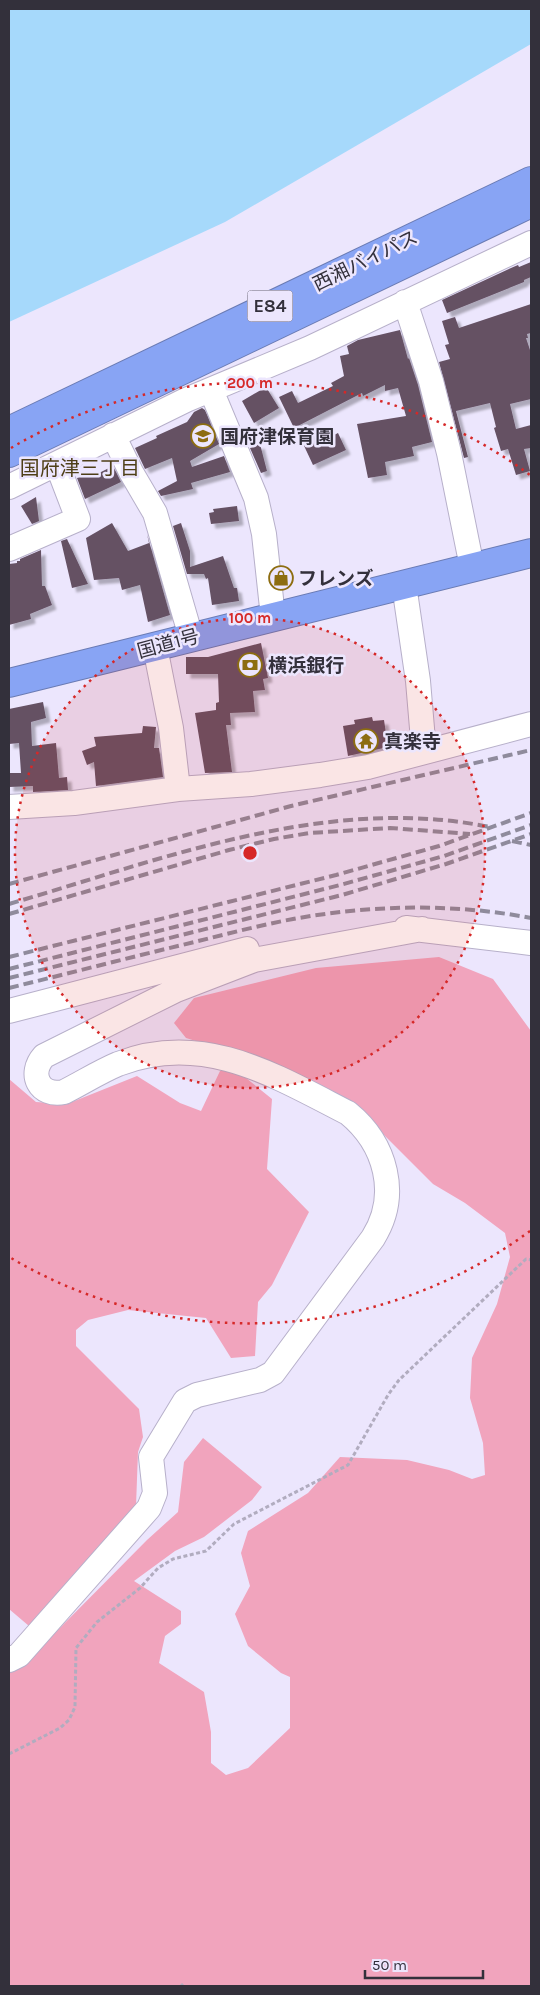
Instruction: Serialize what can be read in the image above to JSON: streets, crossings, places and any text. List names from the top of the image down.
{
  "streets": {
    "highway": ["西湘バイパス", "E84", "国道1号"]
  },
  "districts": ["国府津三丁目"],
  "places": {
    "school or university": ["国府津保育園"],
    "shop": ["フレンズ"],
    "bank": ["横浜銀行"],
    "temple": ["真楽寺"]
  },
  "scale_bar": "50 m",
  "rings": ["200 m", "100 m"]
}
